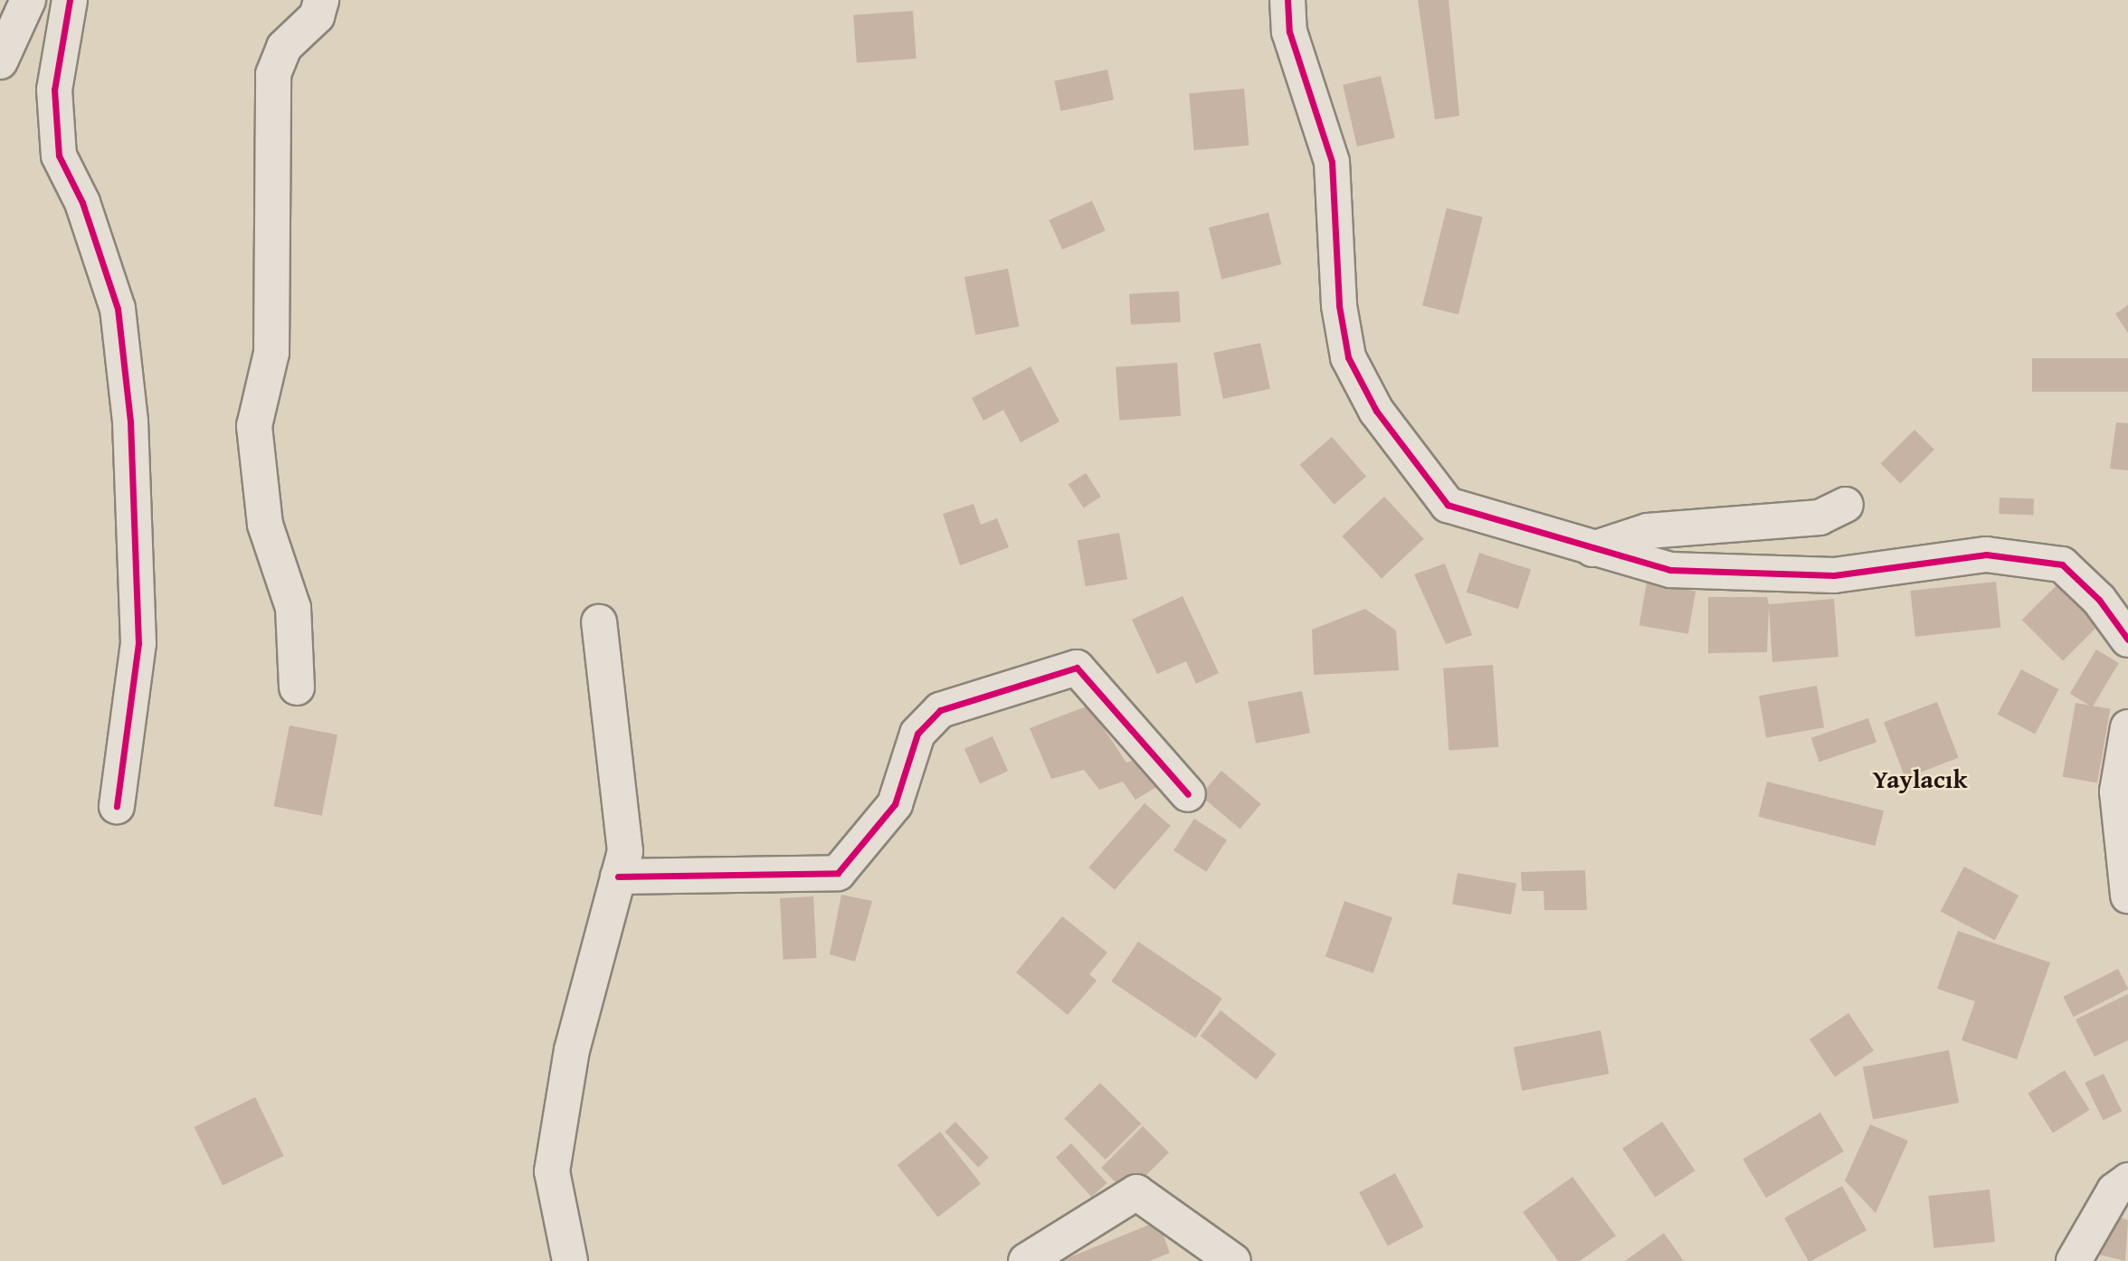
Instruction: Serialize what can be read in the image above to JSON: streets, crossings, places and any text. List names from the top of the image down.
{
  "districts": ["Yaylacık"]
}
